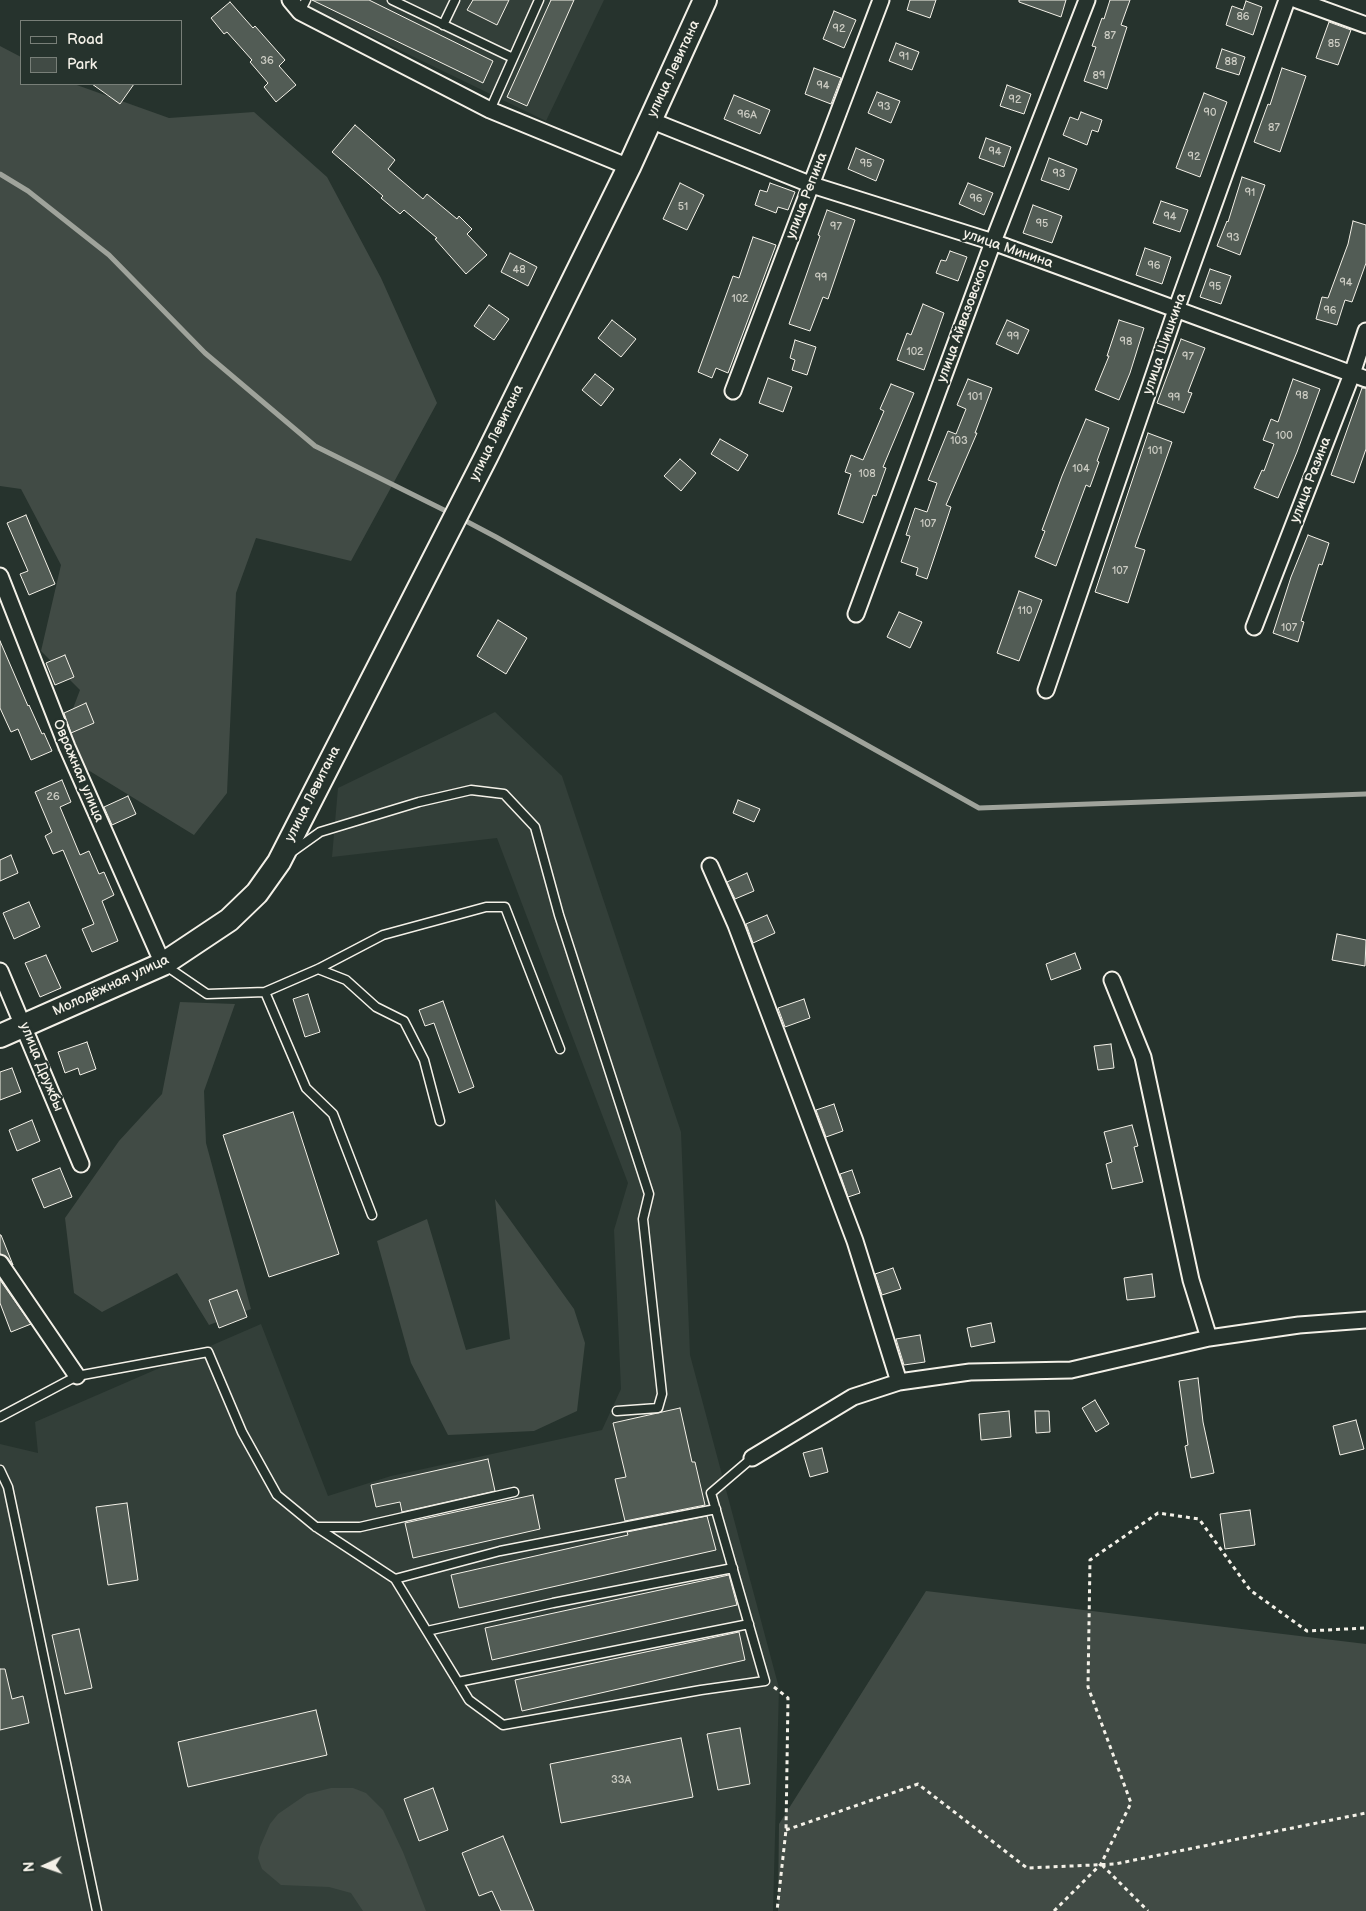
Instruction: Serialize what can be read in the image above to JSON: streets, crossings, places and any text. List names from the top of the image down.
{
  "streets": {
    "main road": ["улица Левитана", "Молодёжная улица"],
    "street": [
      "улица Репина",
      "улица Минина",
      "улица Айвазовского",
      "улица Шишкина",
      "улица Разина",
      "Овражная улица",
      "улица Дружбы"
    ]
  },
  "crossings": [
    ["улица Левитана", "улица Минина"],
    ["улица Левитана", "Молодёжная улица"],
    ["улица Репина", "улица Минина"],
    ["улица Минина", "улица Айвазовского"],
    ["улица Минина", "улица Шишкина"],
    ["улица Минина", "улица Разина"],
    ["Овражная улица", "Молодёжная улица"],
    ["Молодёжная улица", "улица Дружбы"]
  ],
  "house_numbers": [
    "86",
    "92",
    "87",
    "85",
    "91",
    "36",
    "88",
    "89",
    "94",
    "92",
    "93",
    "90",
    "96А",
    "87",
    "94",
    "92",
    "95",
    "93",
    "91",
    "96",
    "51",
    "94",
    "95",
    "97",
    "93",
    "96",
    "48",
    "99",
    "94",
    "95",
    "102",
    "96",
    "99",
    "98",
    "102",
    "97",
    "98",
    "101",
    "99",
    "100",
    "103",
    "101",
    "104",
    "108",
    "107",
    "107",
    "110",
    "107",
    "26",
    "33А"
  ],
  "legend": ["Road", "Park"],
  "north": "left"
}
